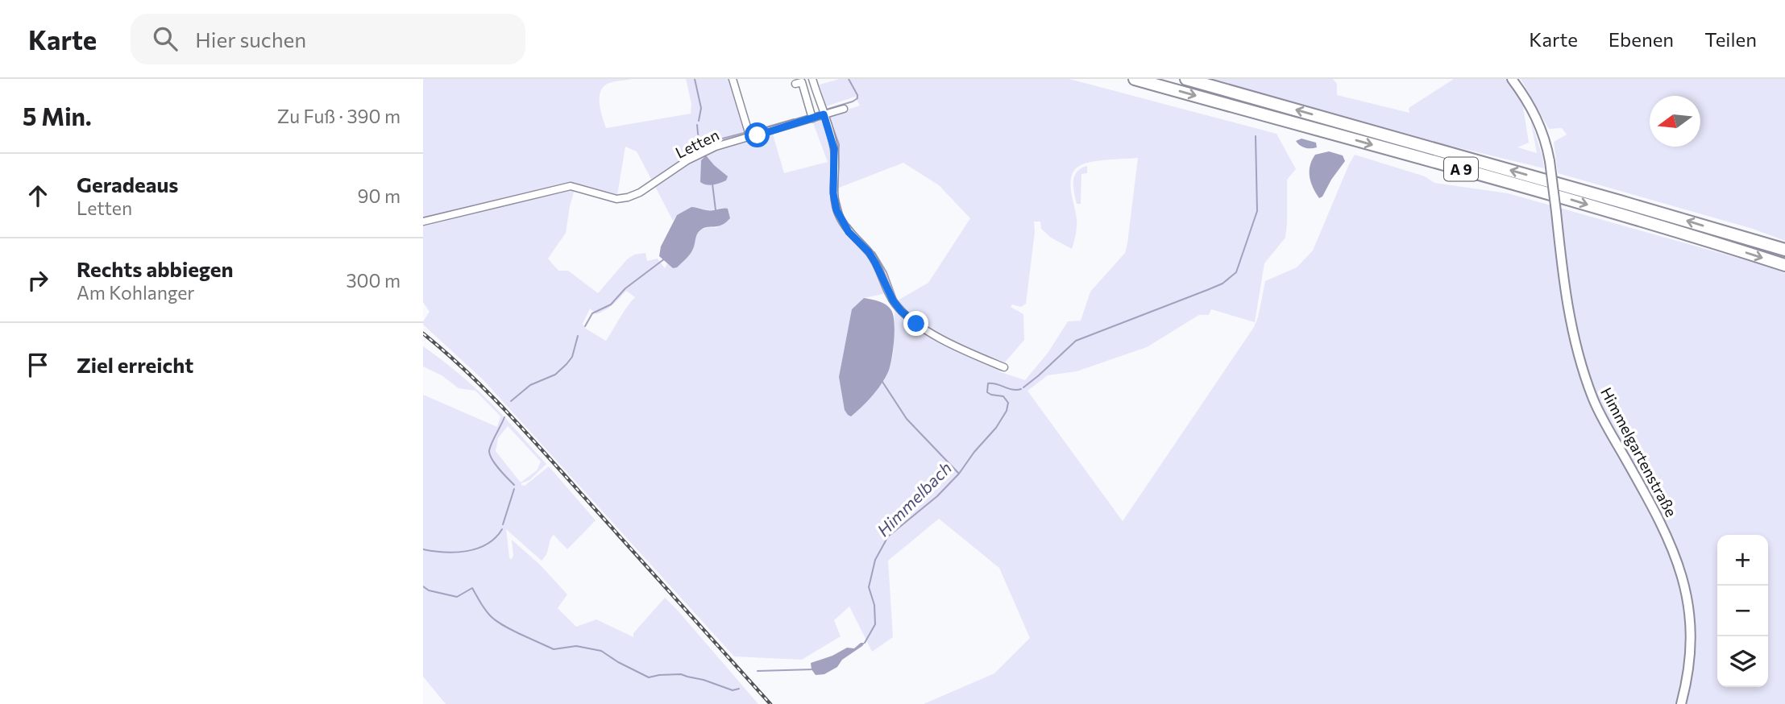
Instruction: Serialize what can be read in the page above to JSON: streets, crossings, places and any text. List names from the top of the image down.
{
  "streets": {
    "highway": ["A 9"],
    "street": ["Letten", "Himmelgartenstraße"]
  },
  "water": ["Himmelbach"],
  "north": "left",
  "page": {
    "header": "Karte",
    "search": "Hier suchen",
    "nav": ["Karte", "Ebenen", "Teilen"],
    "heading": ["5 Min.", "Zu Fuß · 390 m"],
    "list": [
      ["Geradeaus", "Letten", "90 m"],
      ["Rechts abbiegen", "Am Kohlanger", "300 m"],
      "Ziel erreicht"
    ],
    "map_buttons": ["+", "−"]
  }
}
